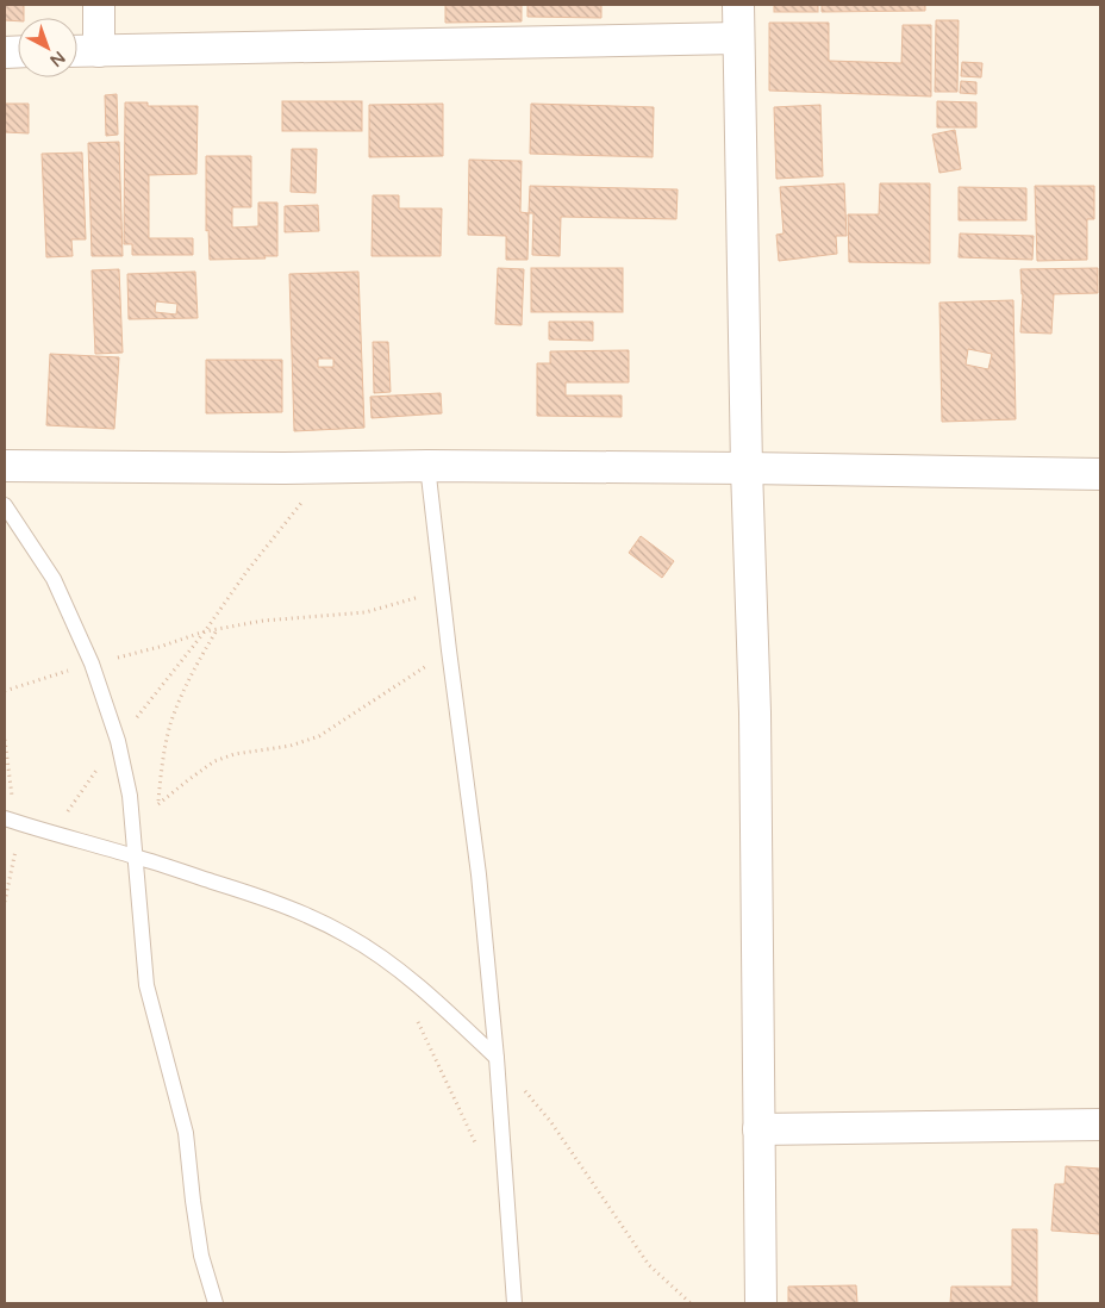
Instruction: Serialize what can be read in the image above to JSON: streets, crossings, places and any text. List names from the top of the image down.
{
  "north": "bottom right"
}
